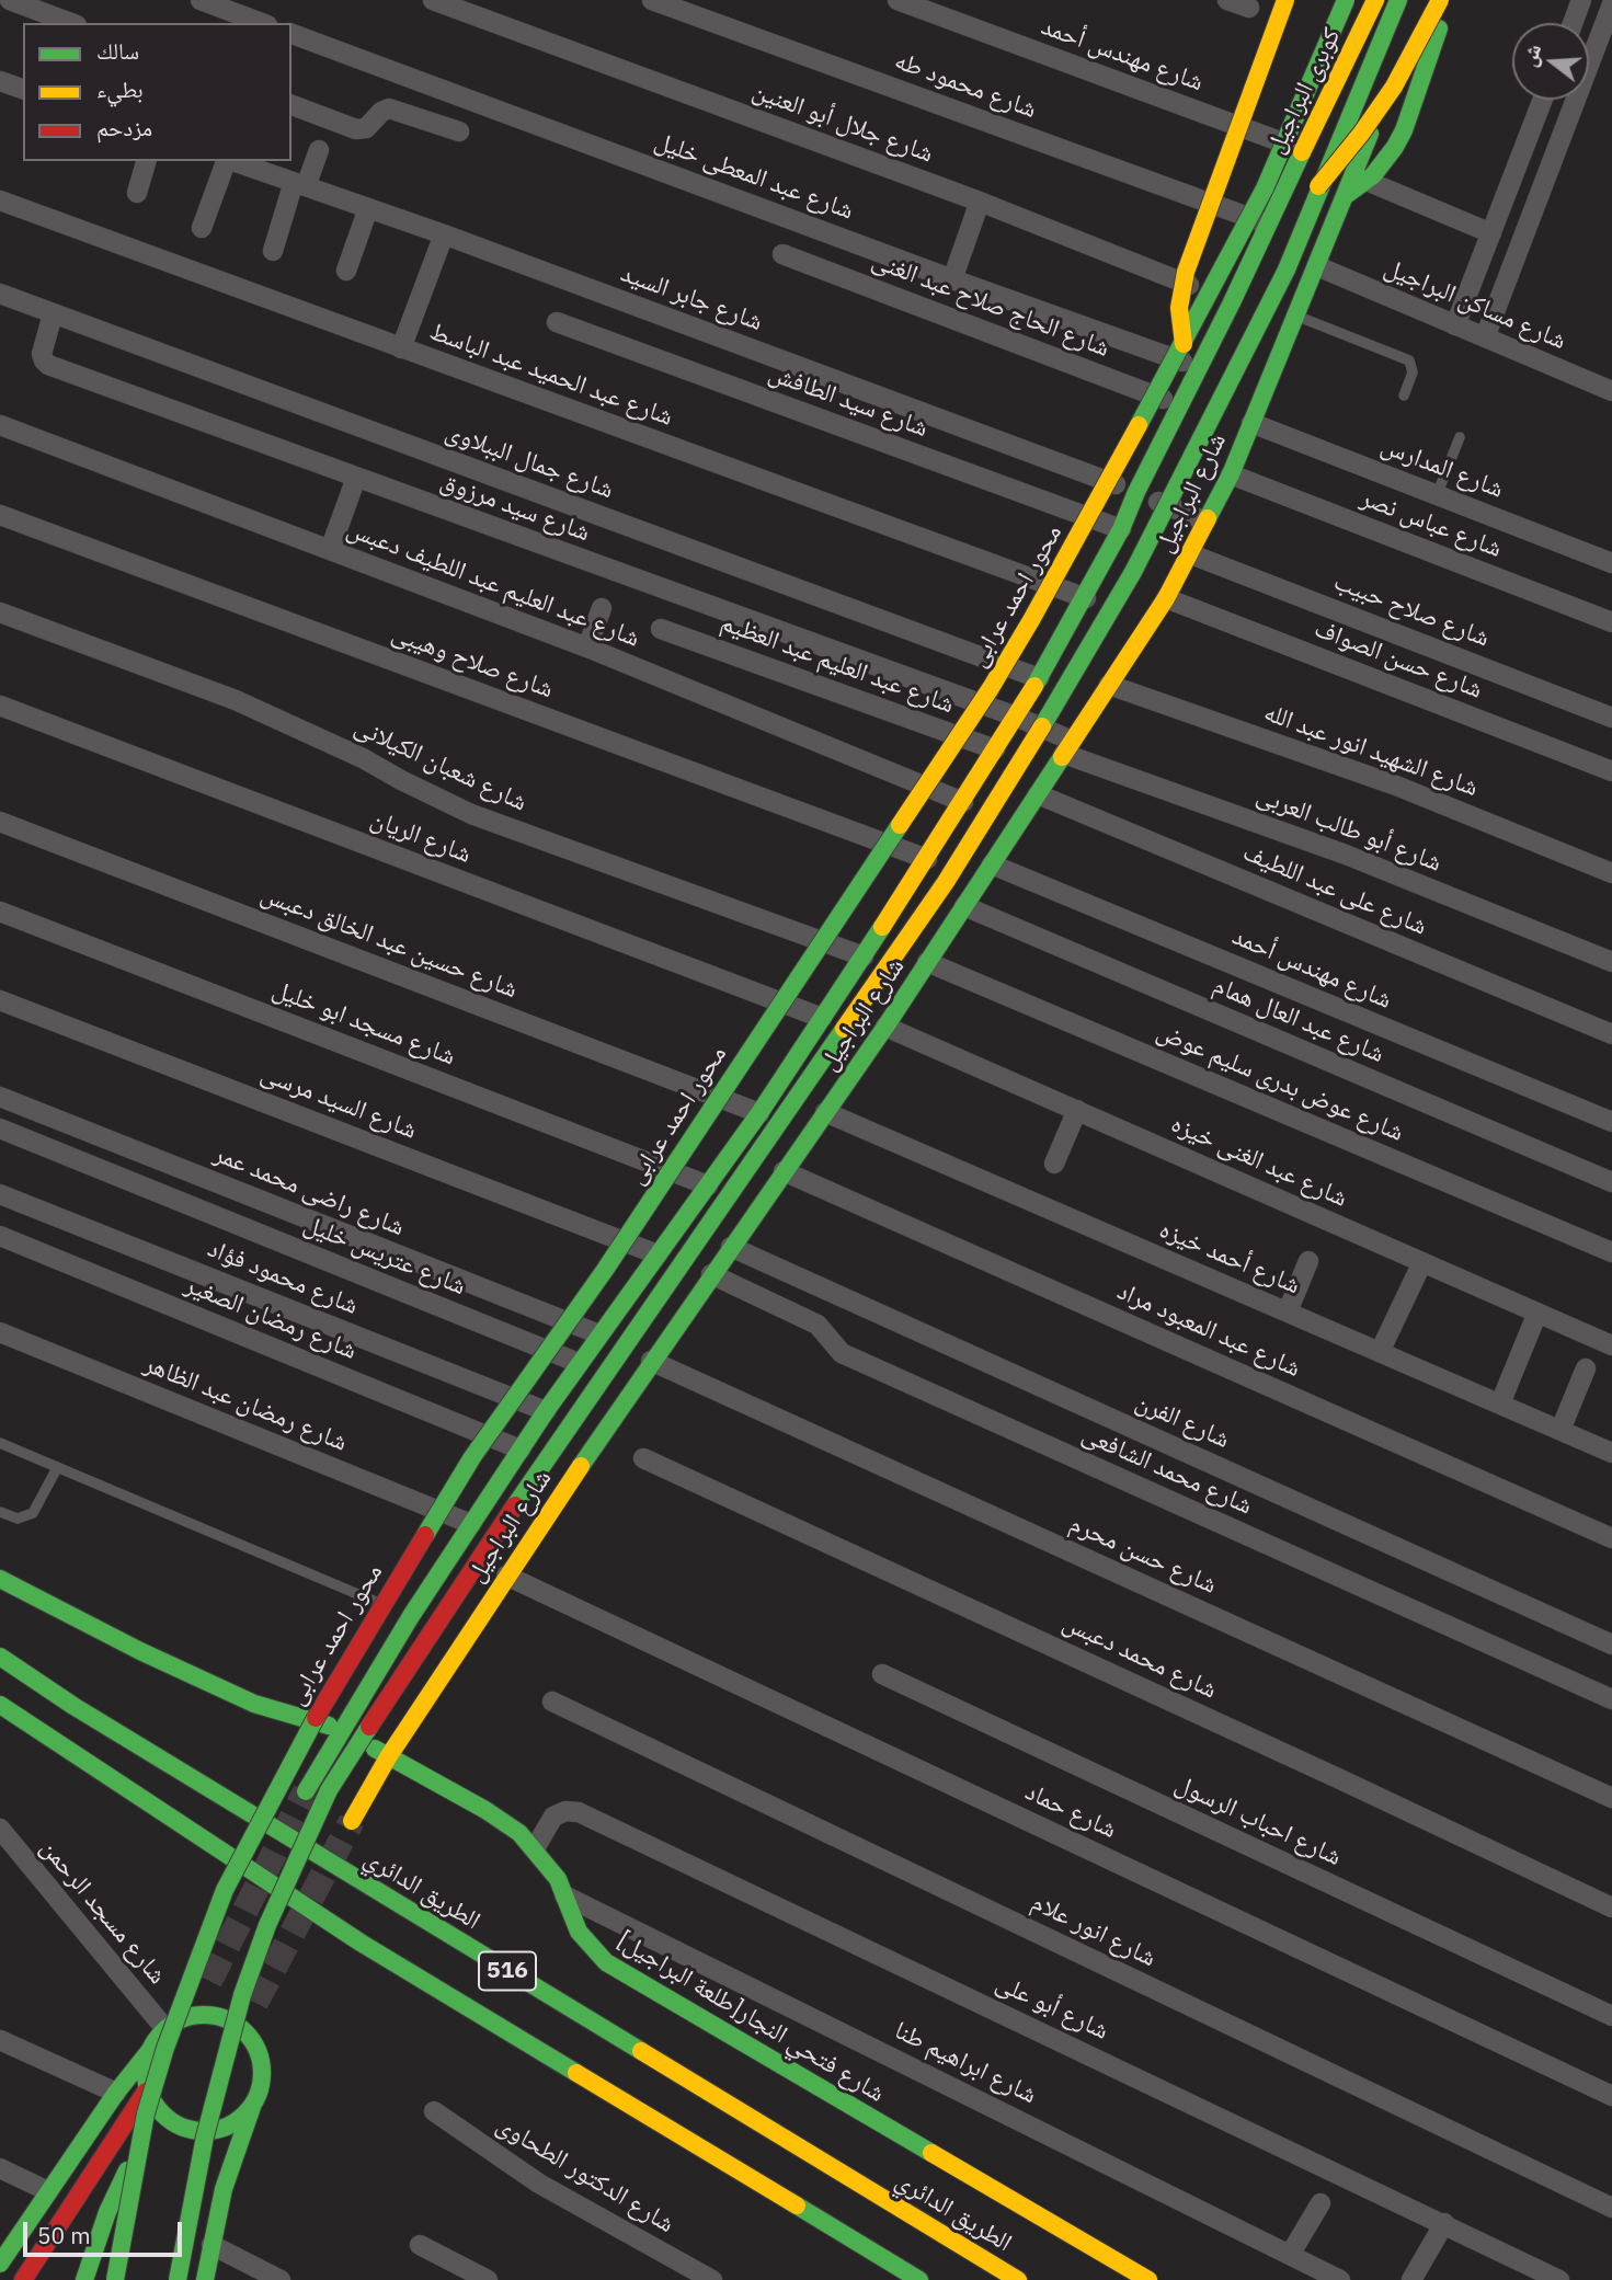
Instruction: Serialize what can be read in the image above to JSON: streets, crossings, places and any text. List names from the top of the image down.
{
  "streets": {
    "main road": [
      "كوبرى البراجيل",
      "شارع البراجيل",
      "محور احمد عرابى",
      "الطريق الدائري",
      "516",
      "شارع فتحي النجار[طلعة البراجيل]"
    ],
    "street": [
      "شارع مهندس أحمد",
      "شارع محمود طه",
      "شارع جلال أبو العنين",
      "شارع عبد المعطى خليل",
      "شارع جابر السيد",
      "شارع الحاج صلاح عبد الغنى",
      "شارع مساكن البراجيل",
      "شارع عبد الحميد عبد الباسط",
      "شارع سيد الطافش",
      "شارع جمال الببلاوى",
      "شارع المدارس",
      "شارع سيد مرزوق",
      "شارع عباس نصر",
      "شارع عبد العليم عبد اللطيف دعبس",
      "شارع صلاح حبيب",
      "شارع حسن الصواف",
      "شارع صلاح وهيبى",
      "شارع عبد العليم عبد العظيم",
      "شارع الشهيد انور عبد الله",
      "شارع شعبان الكيلانى",
      "شارع أبو طالب العربى",
      "شارع الريان",
      "شارع على عبد اللطيف",
      "شارع حسين عبد الخالق دعبس",
      "شارع عبد العال همام",
      "شارع مسجد ابو خليل",
      "شارع عوض بدرى سليم عوض",
      "شارع السيد مرسى",
      "شارع عبد الغنى خيزه",
      "شارع راضى محمد عمر",
      "شارع عتريس خليل",
      "شارع أحمد خيزه",
      "شارع محمود فؤاد",
      "شارع رمضان الصغير",
      "شارع عبد المعبود مراد",
      "شارع رمضان عبد الظاهر",
      "شارع الفرن",
      "شارع محمد الشافعى",
      "شارع حسن محرم",
      "شارع محمد دعبس",
      "شارع حماد",
      "شارع احباب الرسول",
      "شارع مسجد الرحمن",
      "شارع انور علام",
      "شارع أبو على",
      "شارع ابراهيم طنا",
      "شارع الدكتور الطحاوى"
    ]
  },
  "crossings": [
    ["شارع مهندس أحمد", "شارع البراجيل"],
    ["كوبرى البراجيل", "شارع البراجيل"],
    ["شارع جلال أبو العنين", "شارع البراجيل"],
    ["شارع عبد المعطى خليل", "شارع البراجيل"],
    ["شارع جابر السيد", "شارع البراجيل"],
    ["شارع الحاج صلاح عبد الغنى", "شارع البراجيل"],
    ["شارع مساكن البراجيل", "شارع البراجيل"],
    ["شارع عبد الحميد عبد الباسط", "شارع البراجيل"],
    ["شارع سيد الطافش", "شارع البراجيل"],
    ["شارع جمال الببلاوى", "شارع البراجيل"],
    ["شارع جمال الببلاوى", "شارع سيد مرزوق"],
    ["شارع المدارس", "شارع البراجيل"],
    ["شارع البراجيل", "شارع سيد مرزوق"],
    ["شارع البراجيل", "شارع عباس نصر"],
    ["شارع البراجيل", "شارع عبد العليم عبد اللطيف دعبس"],
    ["شارع البراجيل", "شارع صلاح حبيب"],
    ["شارع البراجيل", "شارع حسن الصواف"],
    ["شارع البراجيل", "شارع صلاح وهيبى"],
    ["شارع البراجيل", "شارع عبد العليم عبد العظيم"],
    ["شارع البراجيل", "شارع الشهيد انور عبد الله"],
    ["شارع البراجيل", "شارع شعبان الكيلانى"],
    ["شارع البراجيل", "شارع أبو طالب العربى"],
    ["شارع البراجيل", "شارع الريان"],
    ["شارع البراجيل", "شارع على عبد اللطيف"],
    ["شارع البراجيل", "شارع حسين عبد الخالق دعبس"],
    ["شارع البراجيل", "شارع عبد العال همام"],
    ["شارع البراجيل", "شارع مسجد ابو خليل"],
    ["شارع البراجيل", "شارع عوض بدرى سليم عوض"],
    ["شارع البراجيل", "شارع السيد مرسى"],
    ["شارع البراجيل", "شارع عبد الغنى خيزه"],
    ["شارع البراجيل", "شارع راضى محمد عمر"],
    ["شارع البراجيل", "شارع عتريس خليل"],
    ["شارع البراجيل", "شارع أحمد خيزه"],
    ["شارع البراجيل", "شارع محمود فؤاد"],
    ["شارع البراجيل", "شارع رمضان الصغير"],
    ["شارع البراجيل", "شارع عبد المعبود مراد"],
    ["شارع البراجيل", "شارع رمضان عبد الظاهر"],
    ["شارع البراجيل", "شارع الفرن"],
    ["شارع البراجيل", "شارع محمد الشافعى"],
    ["شارع البراجيل", "شارع حسن محرم"],
    ["شارع البراجيل", "شارع حماد"],
    ["شارع البراجيل", "شارع فتحي النجار[طلعة البراجيل]"],
    ["شارع سيد مرزوق", "شارع أبو طالب العربى"],
    ["شارع أبو على", "شارع فتحي النجار[طلعة البراجيل]"],
    ["شارع فتحي النجار[طلعة البراجيل]", "شارع ابراهيم طنا"]
  ],
  "legend": ["سالك", "بطيء", "مزدحم"],
  "scale_bar": "50 m",
  "north": "left"
}
